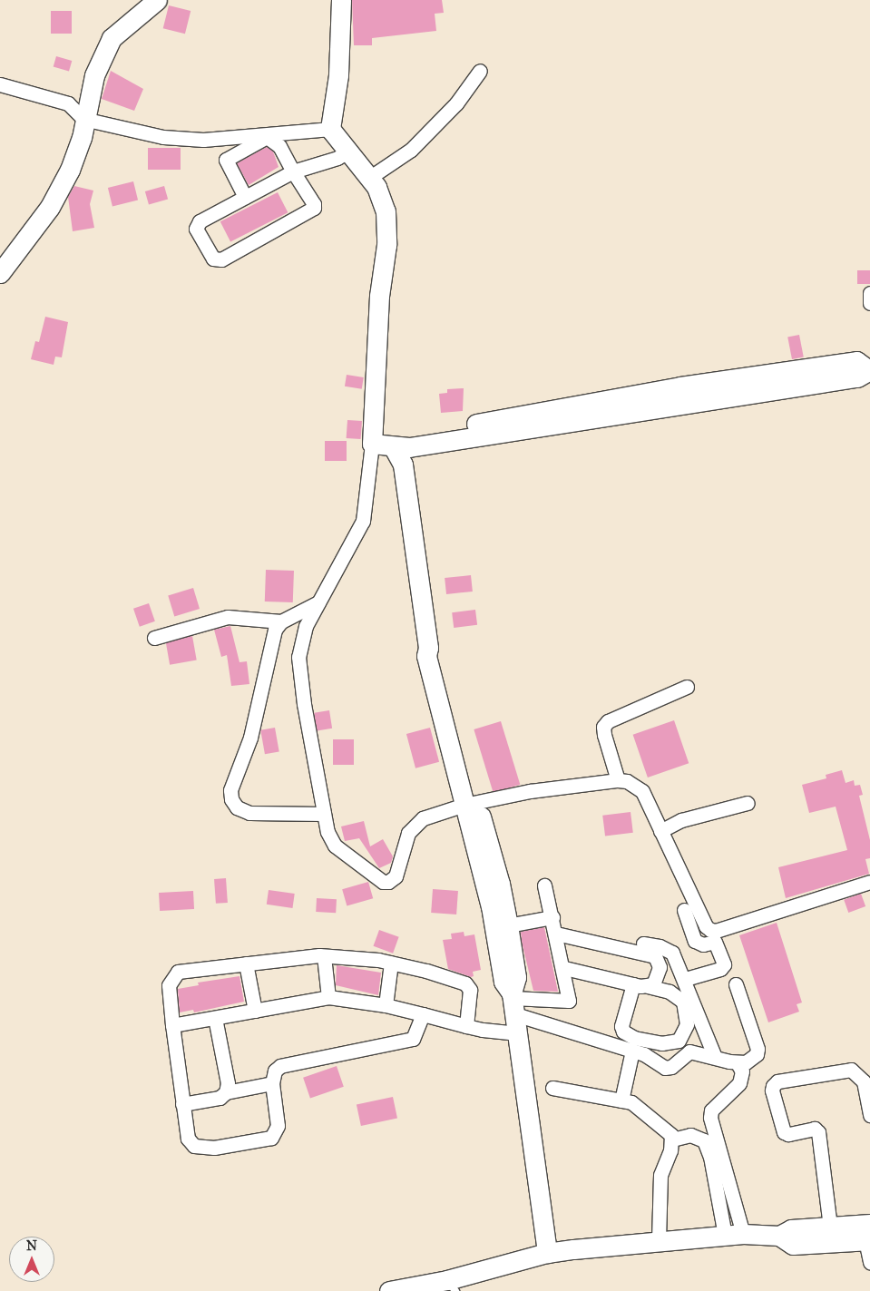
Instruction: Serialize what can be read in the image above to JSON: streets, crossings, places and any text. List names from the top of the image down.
{
  "north": "top"
}
